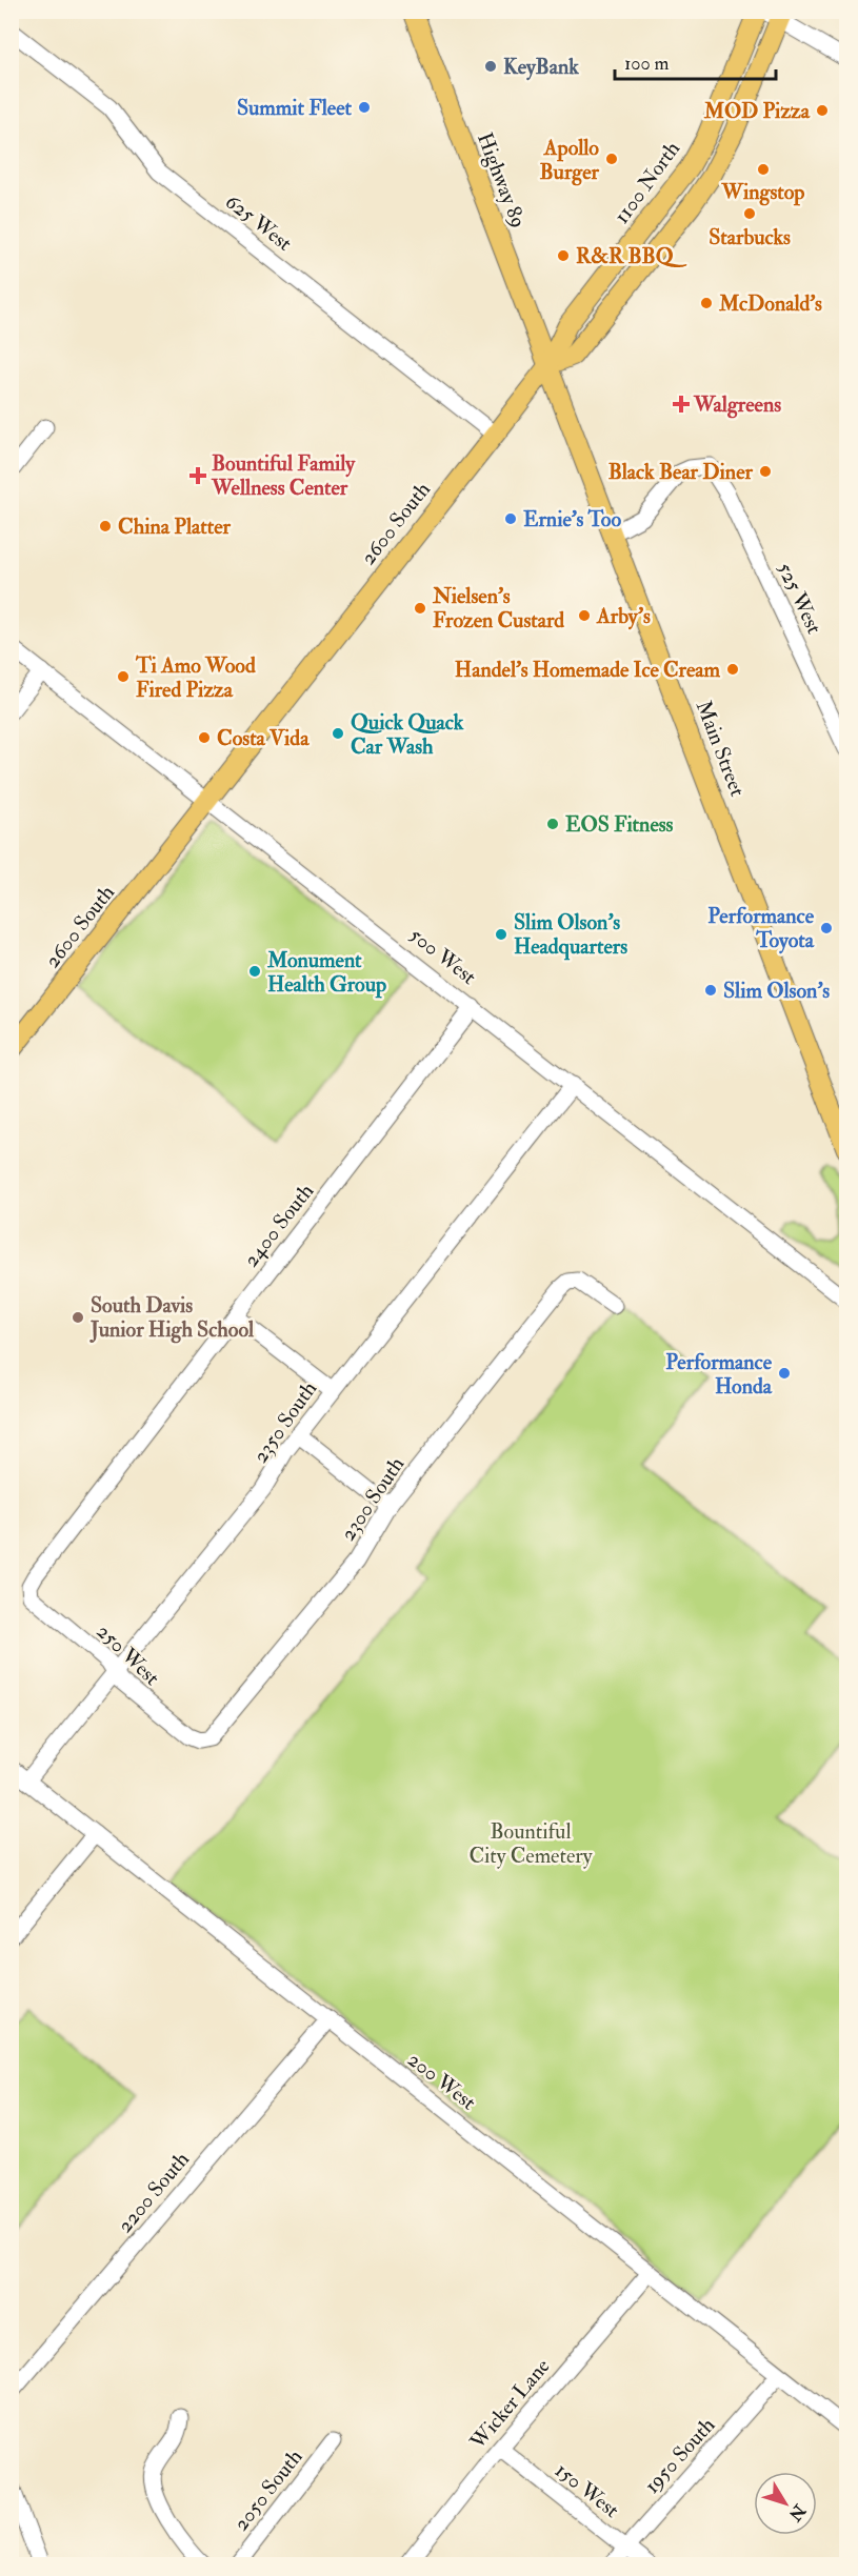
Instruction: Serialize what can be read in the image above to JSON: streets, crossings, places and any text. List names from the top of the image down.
{
  "streets": {
    "main road": [
      "Highway 89",
      "1100 North",
      "2600 South",
      "Main Street"
    ],
    "street": [
      "625 West",
      "525 West",
      "500 West",
      "2400 South",
      "2350 South",
      "2300 South",
      "250 West",
      "200 West",
      "2200 South",
      "Wicker Lane",
      "1950 South",
      "2050 South",
      "150 West"
    ]
  },
  "crossings": [
    ["Highway 89", "1100 North"],
    ["Highway 89", "2600 South"],
    ["Highway 89", "Main Street"],
    ["1100 North", "2600 South"],
    ["1100 North", "Main Street"],
    ["625 West", "2600 South"],
    ["2600 South", "Main Street"],
    ["2600 South", "500 West"],
    ["525 West", "Main Street"],
    ["500 West", "2400 South"],
    ["500 West", "2350 South"],
    ["2400 South", "250 West"],
    ["2350 South", "250 West"],
    ["2350 South", "200 West"],
    ["2300 South", "250 West"],
    ["200 West", "2200 South"],
    ["200 West", "Wicker Lane"],
    ["200 West", "1950 South"],
    ["Wicker Lane", "150 West"],
    ["1950 South", "150 West"]
  ],
  "parks": ["Bountiful City Cemetery"],
  "places": {
    "other": [
      "KeyBank",
      "Summit Fleet",
      "MOD Pizza",
      "Apollo Burger",
      "Wingstop",
      "Starbucks",
      "R&R BBQ",
      "McDonald's",
      "Black Bear Diner",
      "Ernie's Too",
      "China Platter",
      "Nielsen's Frozen Custard",
      "Arby's",
      "Handel's Homemade Ice Cream",
      "Ti Amo Wood Fired Pizza",
      "Quick Quack Car Wash",
      "Costa Vida",
      "EOS Fitness",
      "Performance Toyota",
      "Slim Olson's Headquarters",
      "Monument Health Group",
      "Slim Olson's",
      "South Davis Junior High School",
      "Performance Honda"
    ],
    "health": ["Walgreens", "Bountiful Family Wellness Center"]
  },
  "scale_bar": "100 m",
  "north": "bottom right"
}
